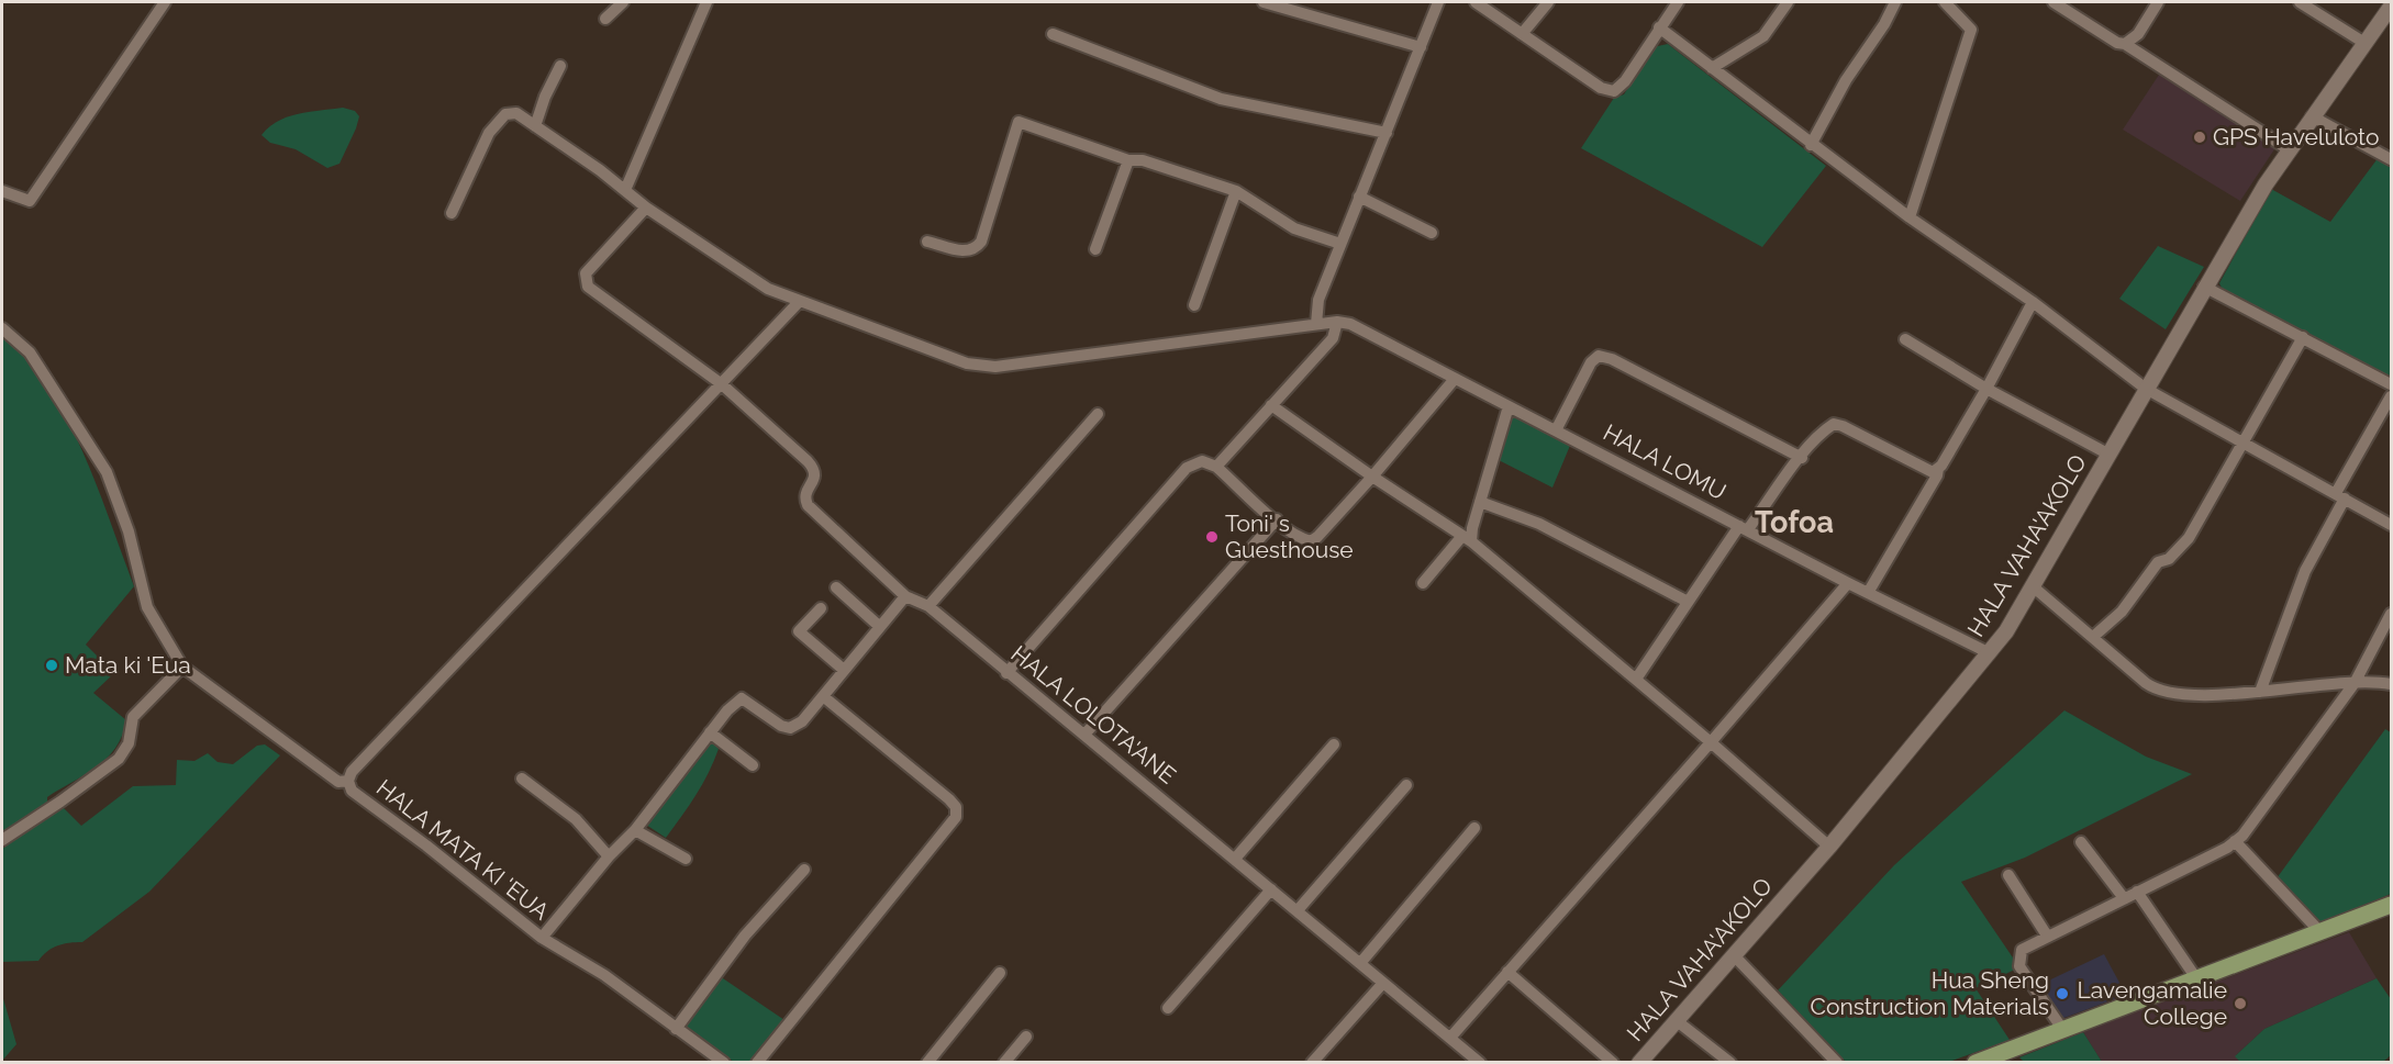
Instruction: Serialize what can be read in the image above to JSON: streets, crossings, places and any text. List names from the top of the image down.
{
  "streets": {
    "main road": ["HALA VAHA'AKOLO"],
    "street": ["HALA LOMU", "HALA LOLOTA'ANE", "HALA MATA KI 'EUA"]
  },
  "crossings": [
    ["HALA LOMU", "HALA VAHA'AKOLO"]
  ],
  "districts": ["Tofoa"],
  "places": [
    "GPS Haveluloto",
    "Toni' s Guesthouse",
    "Mata ki 'Eua",
    "Hua Sheng Construction Materials",
    "Lavengamalie College"
  ]
}
